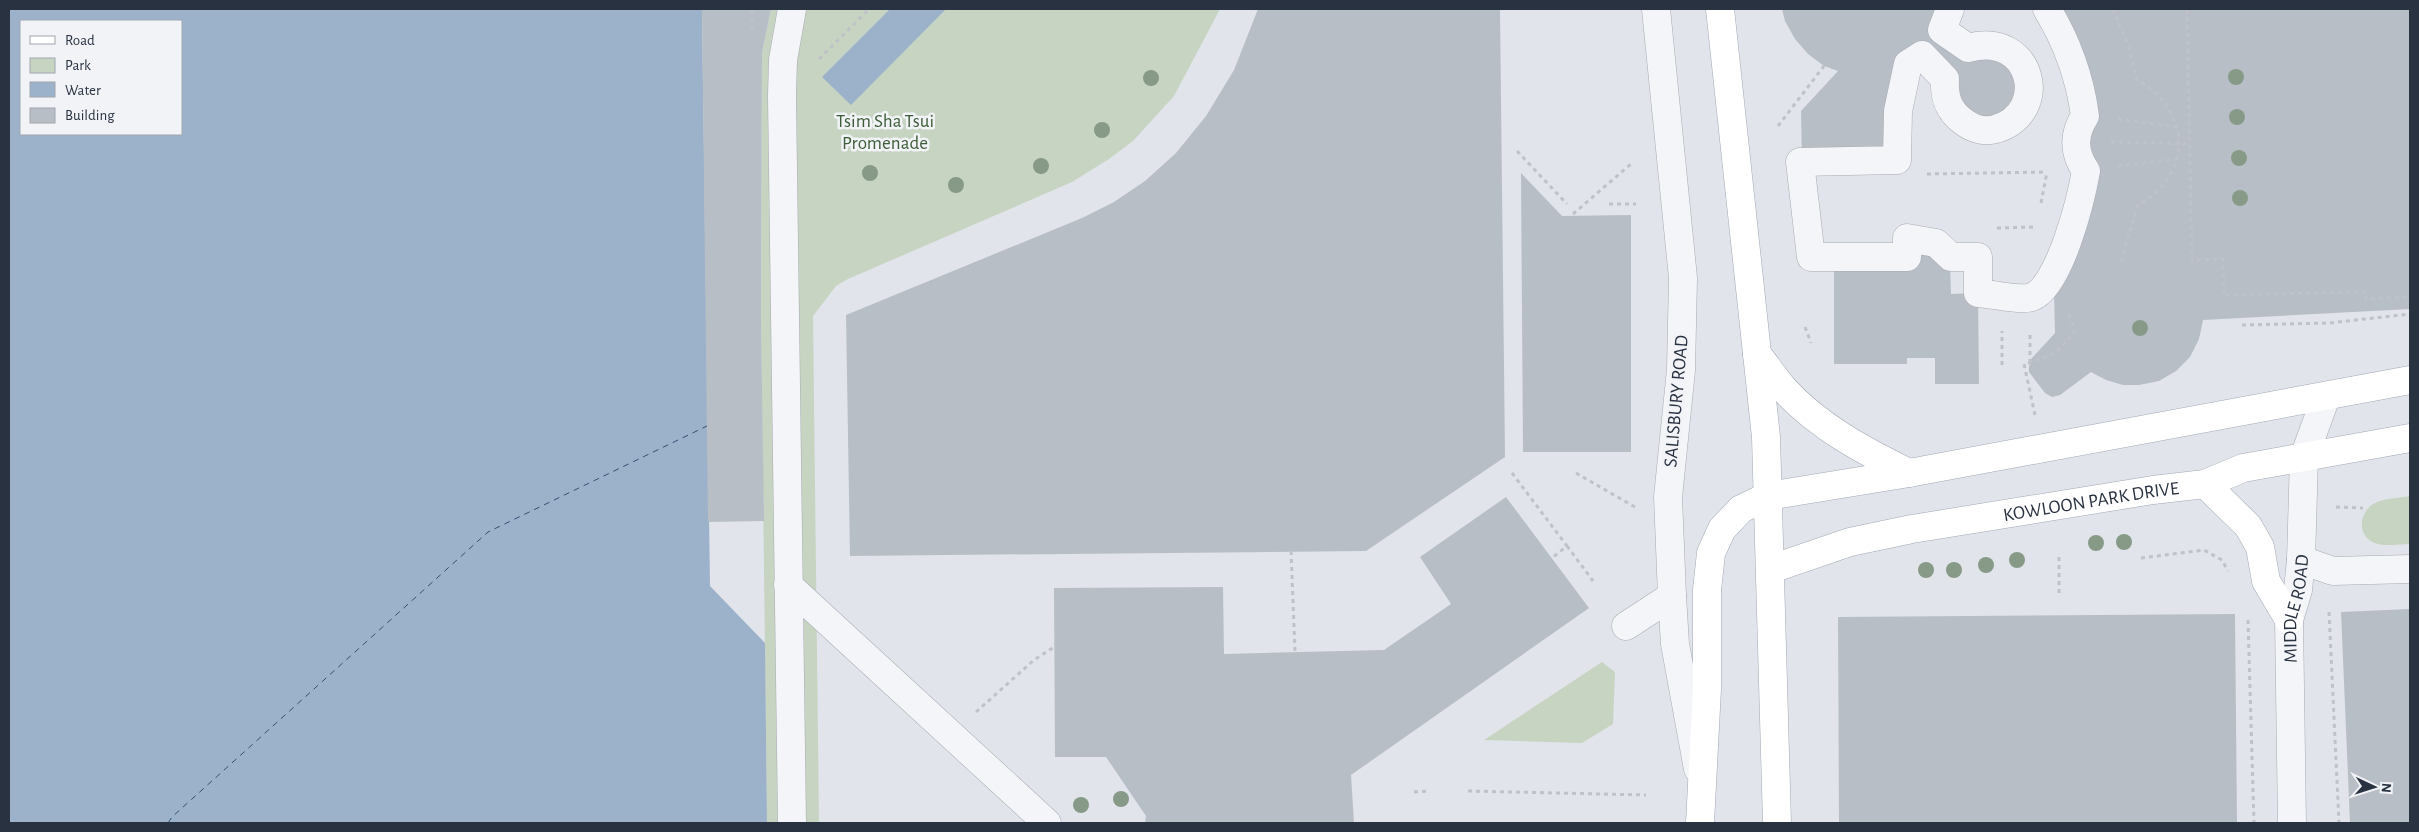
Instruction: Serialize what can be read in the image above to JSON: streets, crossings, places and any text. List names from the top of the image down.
{
  "streets": {
    "main road": ["SALISBURY ROAD", "KOWLOON PARK DRIVE"],
    "street": ["MIDDLE ROAD"]
  },
  "crossings": [
    ["KOWLOON PARK DRIVE", "MIDDLE ROAD"]
  ],
  "parks": ["Tsim Sha Tsui Promenade"],
  "legend": [
    "Road",
    "Park",
    "Water",
    "Building"
  ],
  "north": "right"
}
